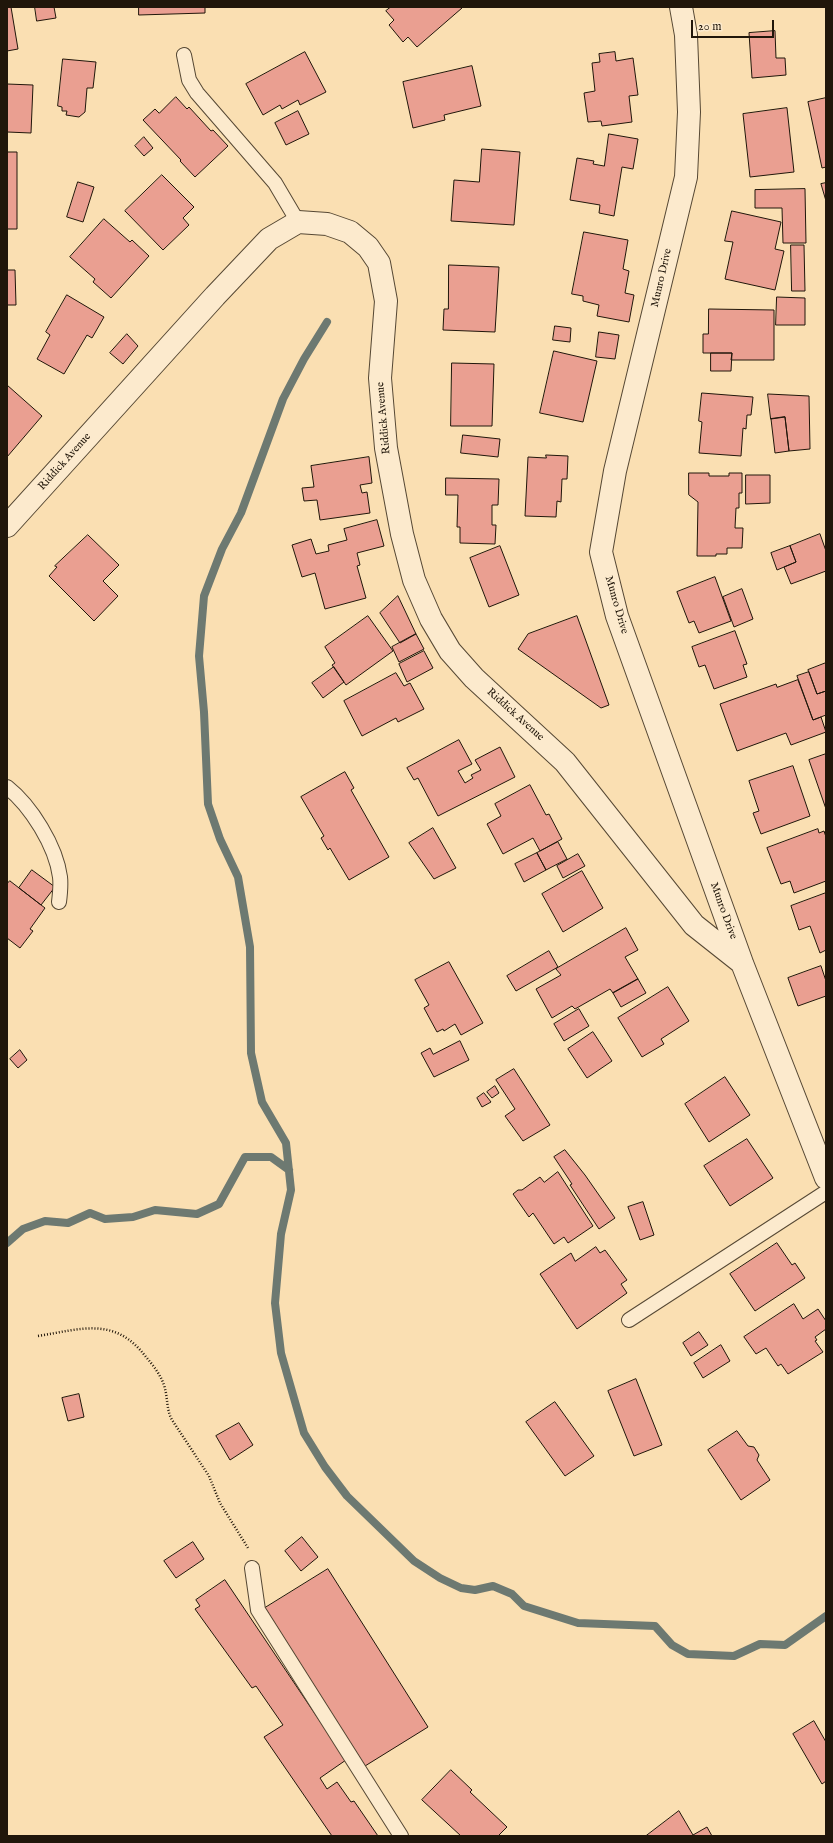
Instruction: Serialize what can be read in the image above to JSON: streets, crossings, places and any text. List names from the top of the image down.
{
  "streets": {
    "street": ["Munro Drive", "Riddick Avenue"]
  },
  "crossings": [
    ["Munro Drive", "Riddick Avenue"]
  ],
  "scale_bar": "20 m"
}
